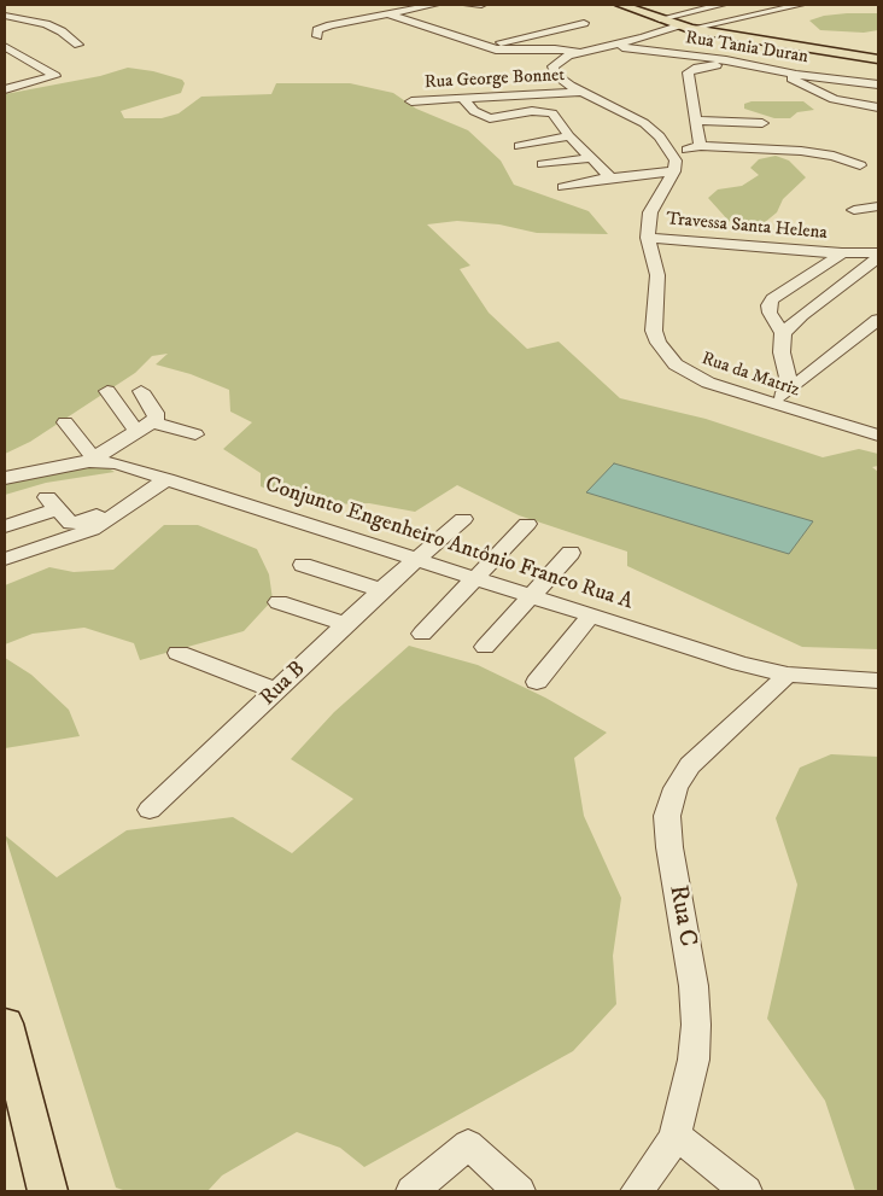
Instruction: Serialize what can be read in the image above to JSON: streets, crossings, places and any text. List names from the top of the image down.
{
  "streets": {
    "street": [
      "Rua Tania Duran",
      "Rua George Bonnet",
      "Travessa Santa Helena",
      "Rua da Matriz",
      "Conjunto Engenheiro Antônio Franco Rua A",
      "Rua B",
      "Rua C"
    ]
  },
  "crossings": [
    ["Travessa Santa Helena", "Rua da Matriz"],
    ["Conjunto Engenheiro Antônio Franco Rua A", "Rua B"],
    ["Conjunto Engenheiro Antônio Franco Rua A", "Rua C"]
  ]
}
